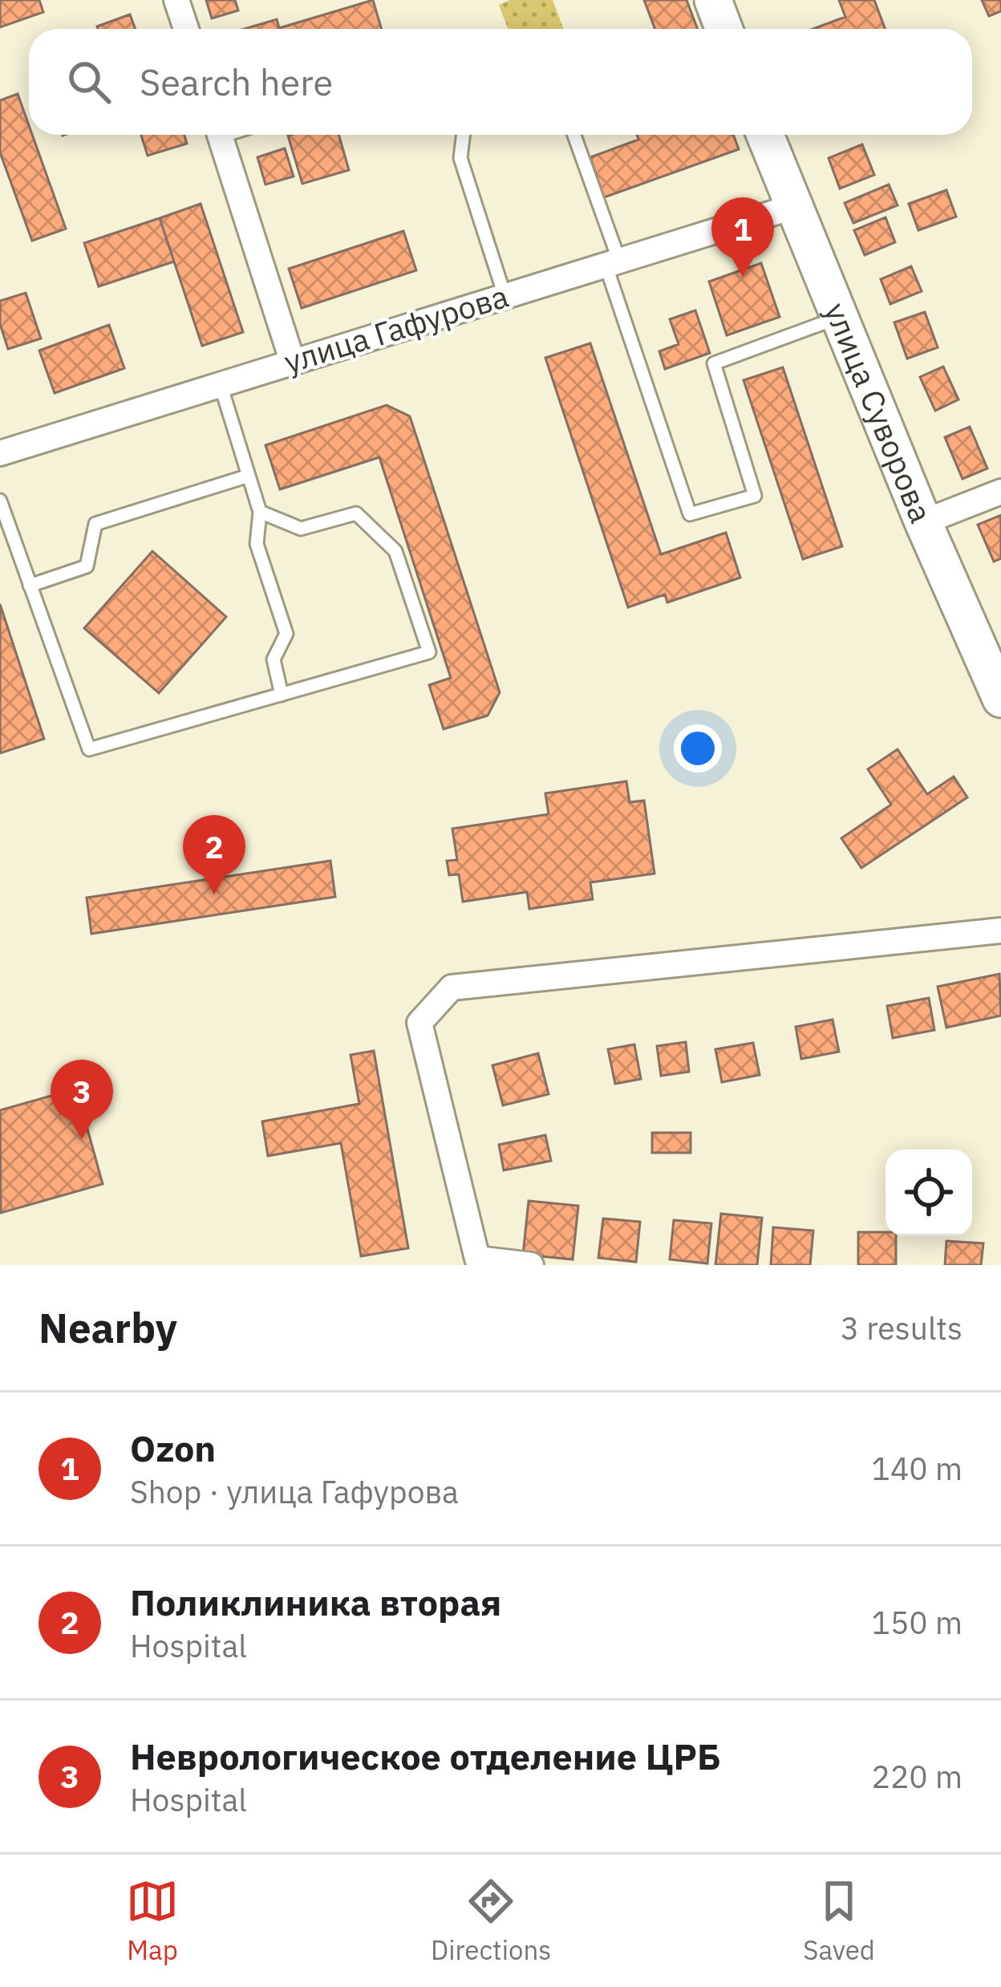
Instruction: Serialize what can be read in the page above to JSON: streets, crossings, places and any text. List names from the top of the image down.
{
  "streets": {
    "street": ["улица Гафурова", "улица Суворова"]
  },
  "crossings": [
    ["улица Гафурова", "улица Суворова"]
  ],
  "page": {
    "search": "Search here",
    "pins": ["1", "2", "3"],
    "heading": ["Nearby", "3 results"],
    "list": [
      {
        "mark": "1",
        "name": "Ozon",
        "note": "Shop · улица Гафурова",
        "value": "140 m"
      },
      {
        "mark": "2",
        "name": "Поликлиника вторая",
        "note": "Hospital",
        "value": "150 m"
      },
      {
        "mark": "3",
        "name": "Неврологическое отделение ЦРБ",
        "note": "Hospital",
        "value": "220 m"
      }
    ],
    "nav": ["Map", "Directions", "Saved"]
  }
}
